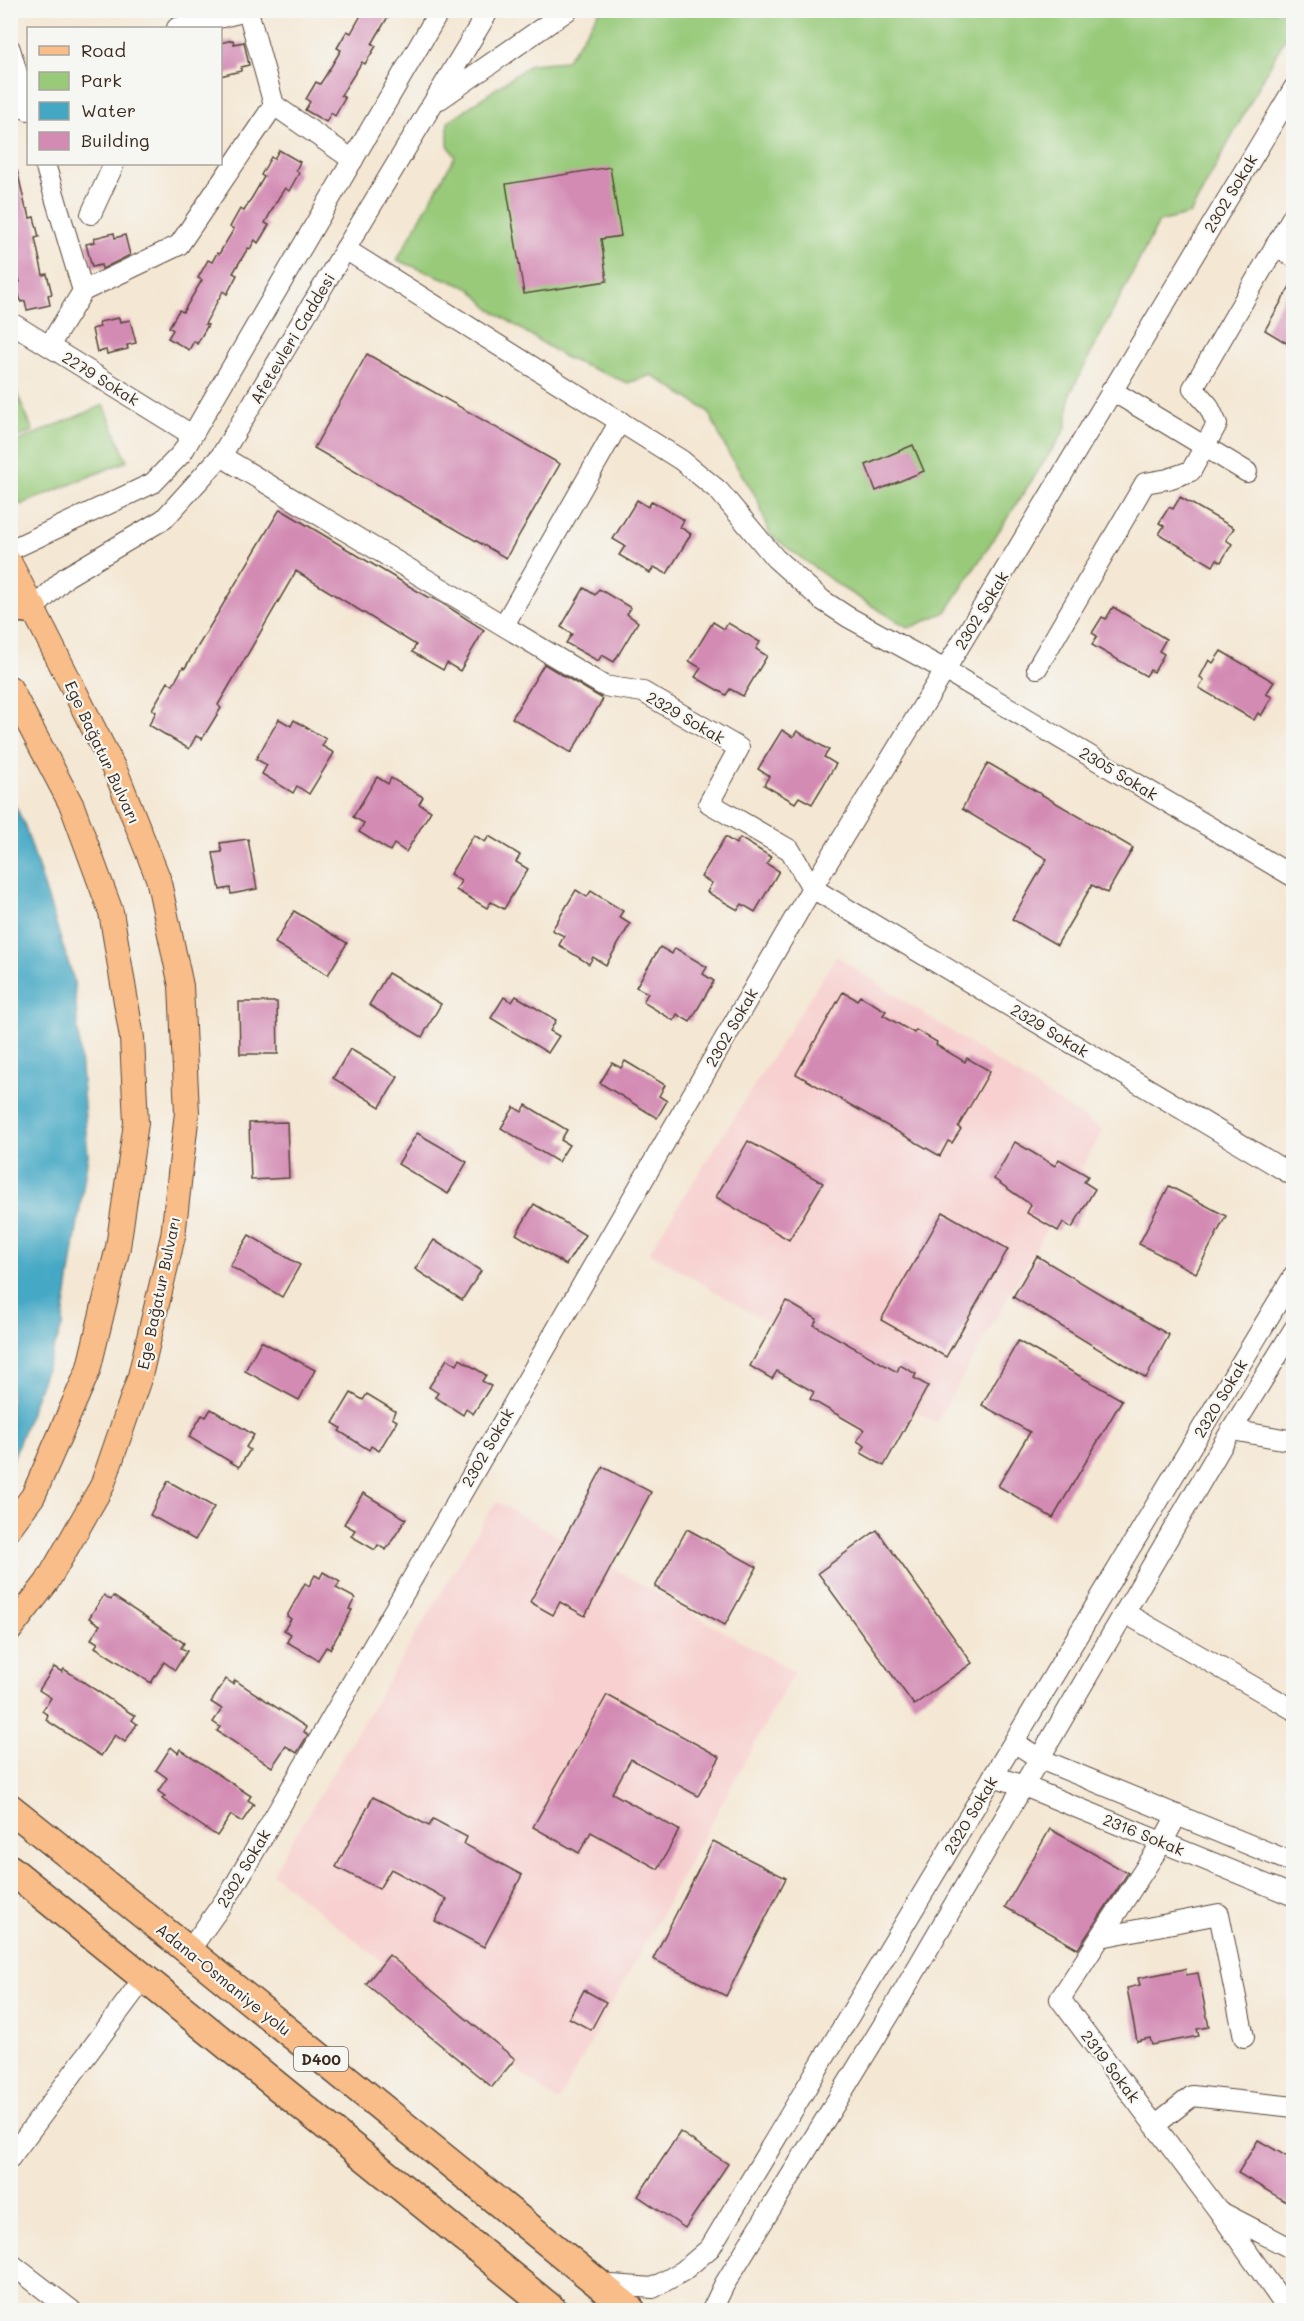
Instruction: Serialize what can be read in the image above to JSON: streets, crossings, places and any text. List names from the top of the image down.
{
  "streets": {
    "highway": ["Adana-Osmaniye yolu", "D400"],
    "main road": ["Ege Bağatur Bulvarı"],
    "street": [
      "2302 Sokak",
      "Afetevleri Caddesi",
      "2279 Sokak",
      "2329 Sokak",
      "2305 Sokak",
      "2320 Sokak",
      "2316 Sokak",
      "2319 Sokak"
    ]
  },
  "crossings": [
    ["2302 Sokak", "2329 Sokak"],
    ["2302 Sokak", "2305 Sokak"],
    ["2302 Sokak", "Adana-Osmaniye yolu"],
    ["Afetevleri Caddesi", "2329 Sokak"],
    ["Afetevleri Caddesi", "Ege Bağatur Bulvarı"],
    ["Afetevleri Caddesi", "2305 Sokak"],
    ["2320 Sokak", "2316 Sokak"],
    ["2320 Sokak", "Adana-Osmaniye yolu"],
    ["2316 Sokak", "2319 Sokak"]
  ],
  "legend": [
    "Road",
    "Park",
    "Water",
    "Building"
  ]
}
